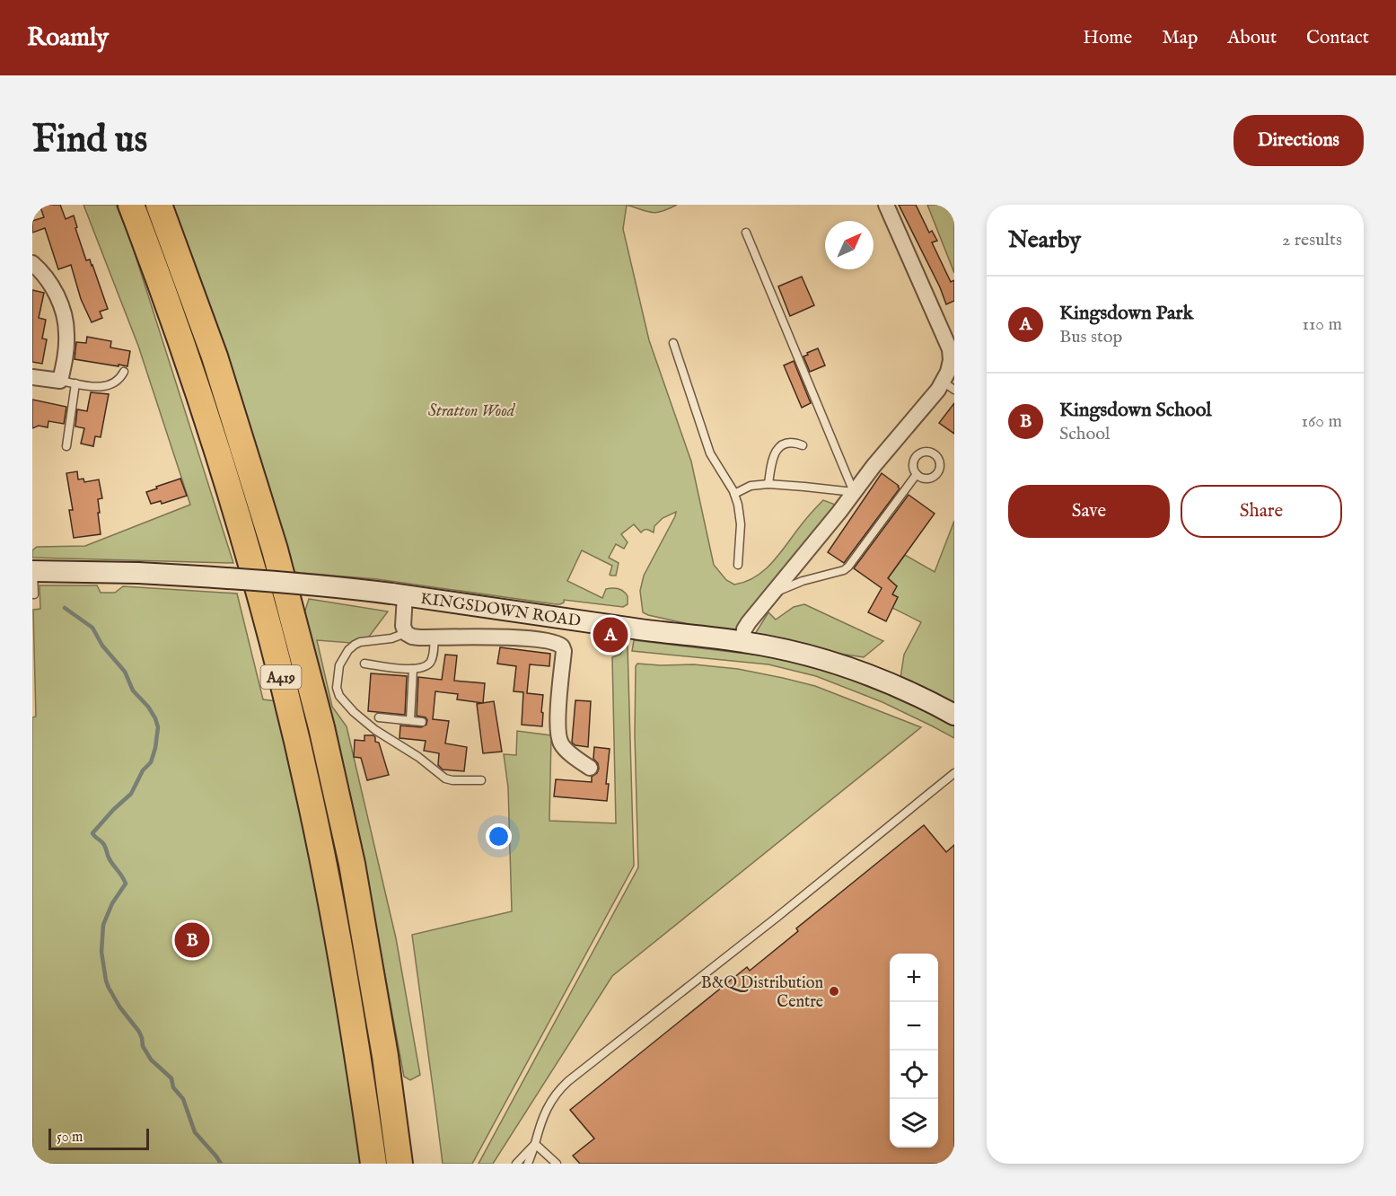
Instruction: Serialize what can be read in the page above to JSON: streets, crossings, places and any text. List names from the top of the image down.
{
  "streets": {
    "highway": ["A419"],
    "main road": ["KINGSDOWN ROAD"]
  },
  "parks": ["Stratton Wood"],
  "places": ["B&Q Distribution Centre"],
  "scale_bar": "50 m",
  "north": "top right",
  "page": {
    "header": "Roamly",
    "nav": [
      "Home",
      "Map",
      "About",
      "Contact"
    ],
    "buttons": [
      "Directions",
      ["Save", "Share"]
    ],
    "title": "Find us",
    "heading": ["Nearby", "2 results"],
    "list": [
      {
        "mark": "A",
        "name": "Kingsdown Park",
        "note": "Bus stop",
        "value": "110 m"
      },
      {
        "mark": "B",
        "name": "Kingsdown School",
        "note": "School",
        "value": "160 m"
      }
    ],
    "pins": ["A", "B"],
    "map_buttons": ["+", "−"],
    "scale": "50 m"
  }
}
